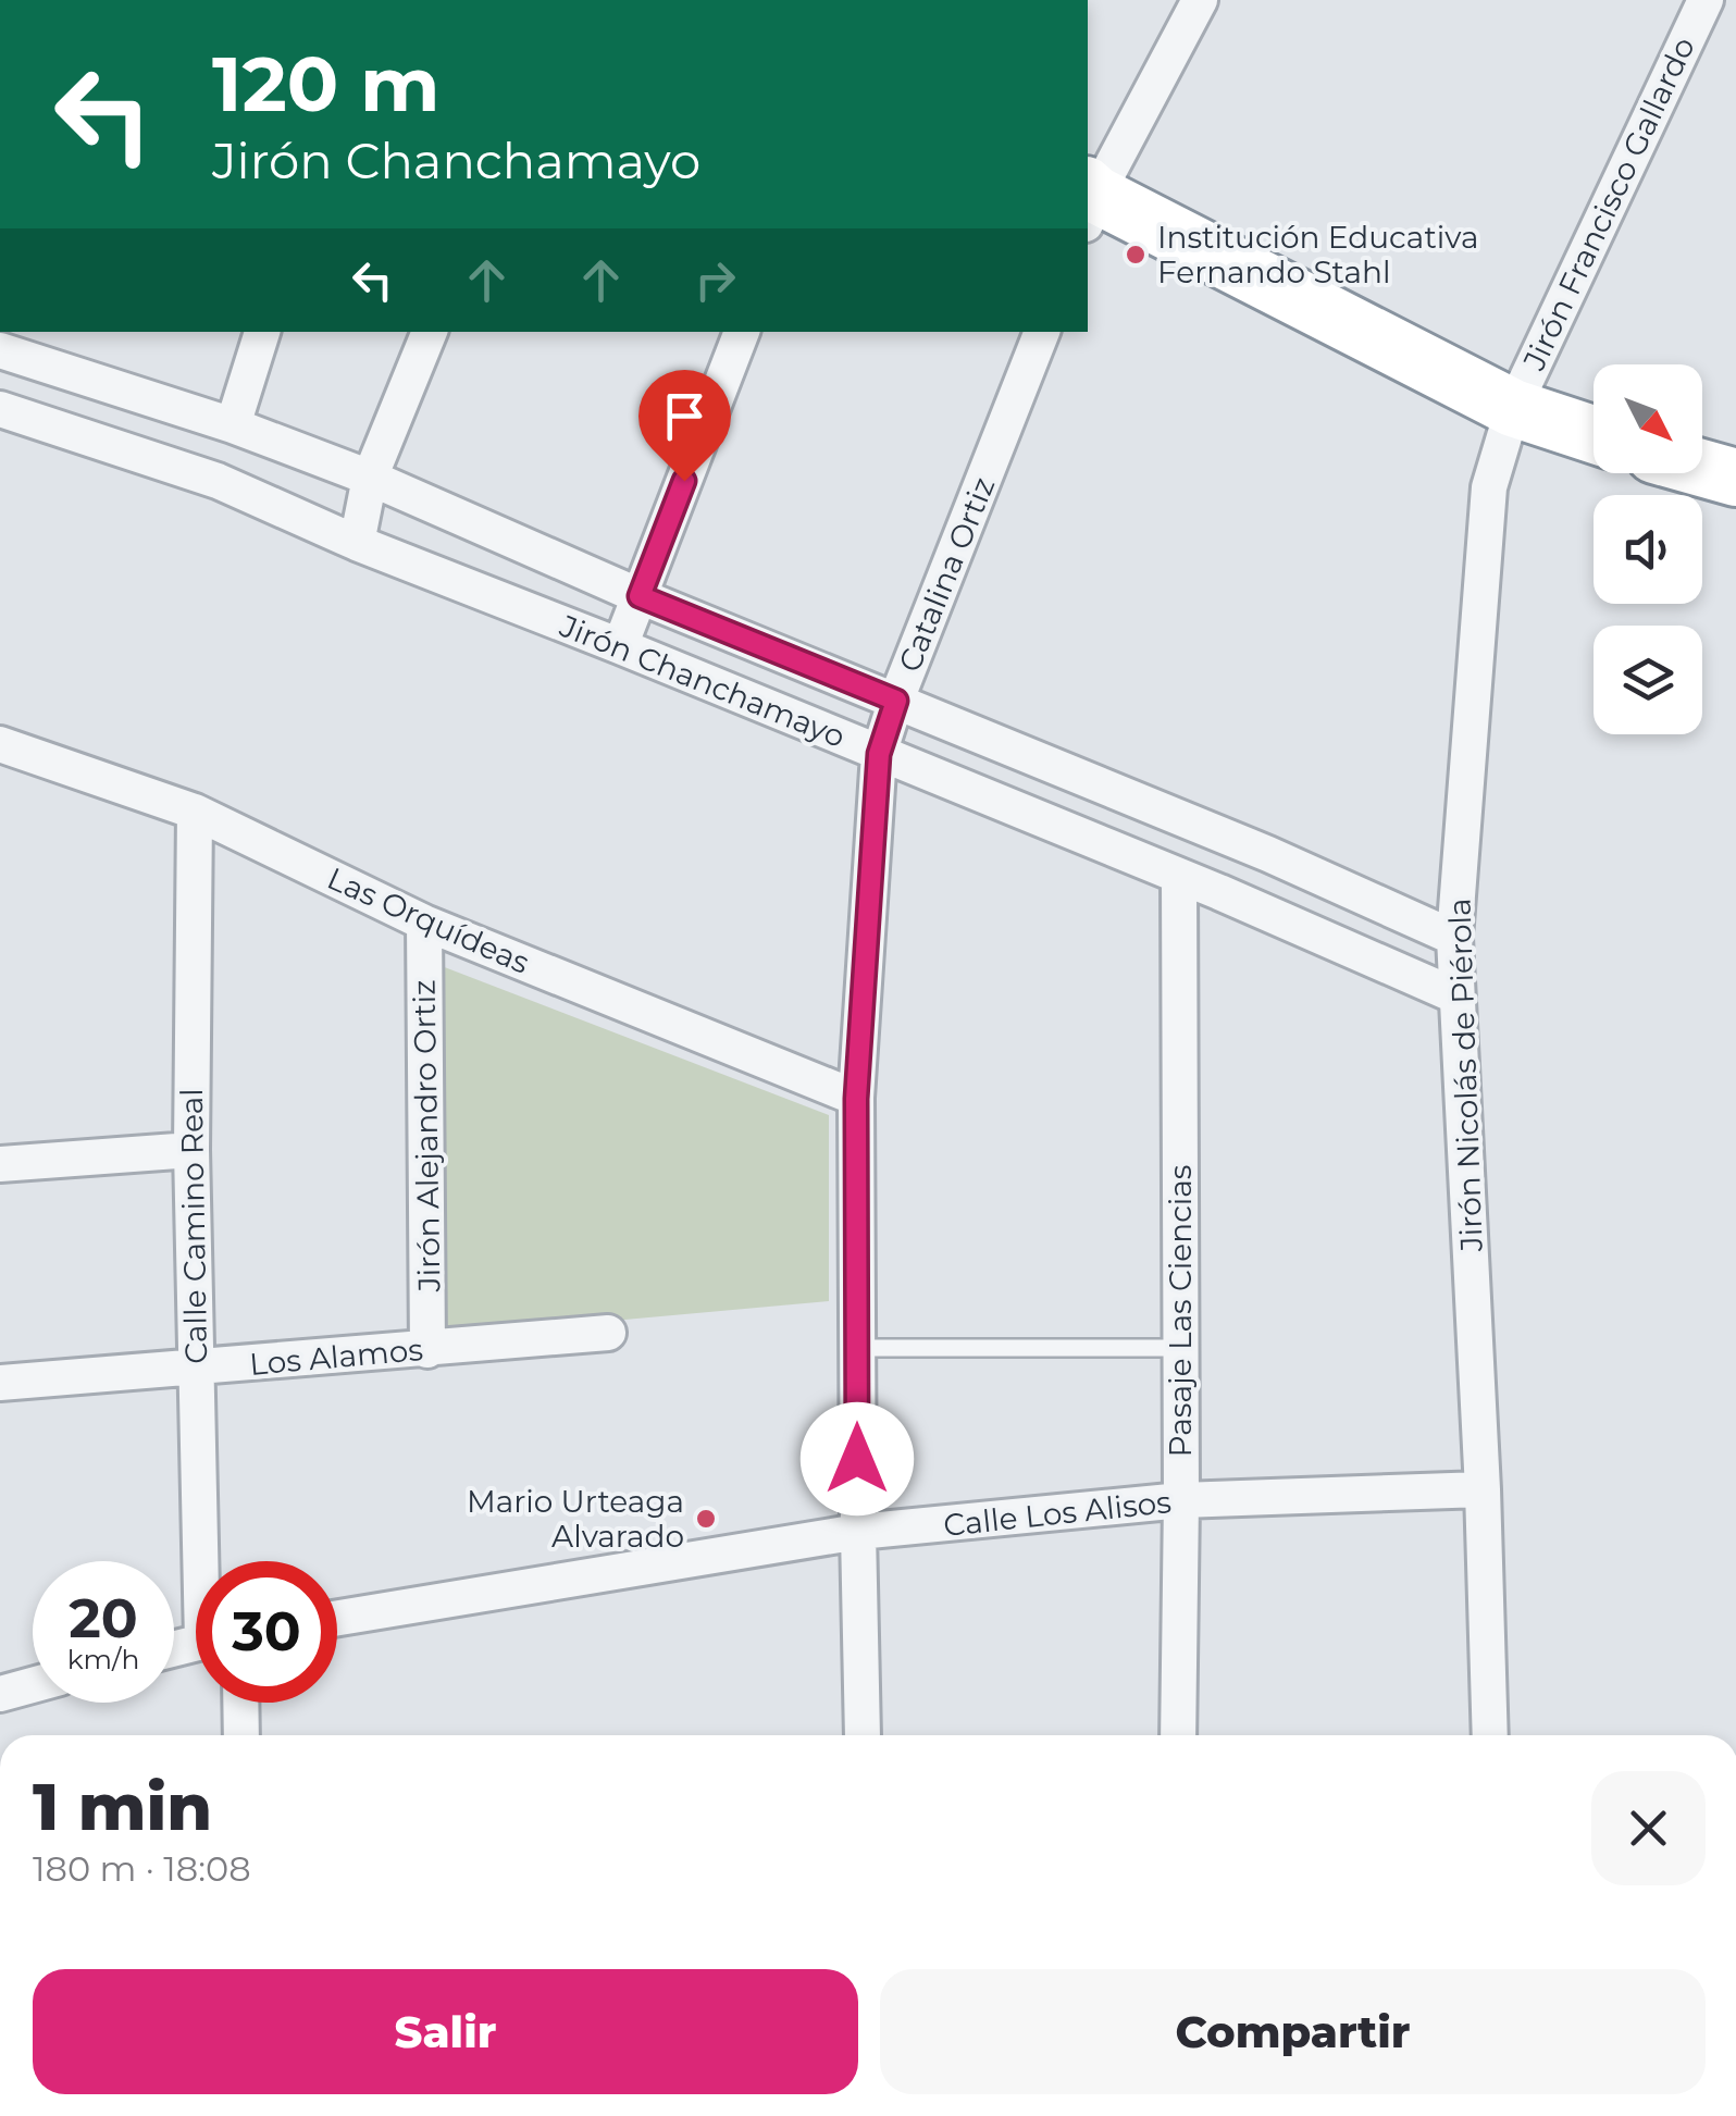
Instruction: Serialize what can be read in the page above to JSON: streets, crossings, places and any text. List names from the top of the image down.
{
  "streets": {
    "street": [
      "Jirón Francisco Gallardo",
      "Catalina Ortiz",
      "Jirón Chanchamayo",
      "Las Orquídeas",
      "Jirón Nicolás de Piérola",
      "Jirón Alejandro Ortiz",
      "Calle Camino Real",
      "Pasaje Las Ciencias",
      "Los Alamos",
      "Calle Los Alisos"
    ]
  },
  "crossings": [
    ["Jirón Francisco Gallardo", "Jirón Nicolás de Piérola"],
    ["Catalina Ortiz", "Jirón Chanchamayo"],
    ["Catalina Ortiz", "Las Orquídeas"],
    ["Catalina Ortiz", "Calle Los Alisos"],
    ["Jirón Chanchamayo", "Jirón Nicolás de Piérola"],
    ["Jirón Chanchamayo", "Pasaje Las Ciencias"],
    ["Las Orquídeas", "Jirón Alejandro Ortiz"],
    ["Las Orquídeas", "Calle Camino Real"],
    ["Jirón Nicolás de Piérola", "Calle Los Alisos"],
    ["Jirón Alejandro Ortiz", "Los Alamos"],
    ["Calle Camino Real", "Los Alamos"],
    ["Pasaje Las Ciencias", "Calle Los Alisos"]
  ],
  "places": ["Institución Educativa Fernando Stahl", "Mario Urteaga Alvarado"],
  "north": "bottom right",
  "page": {
    "turn": ["120 m", "Jirón Chanchamayo"],
    "speed": "20 km/h",
    "limit": "30",
    "heading": ["1 min", "180 m · 18:08"],
    "buttons": ["Salir", "Compartir"]
  }
}
